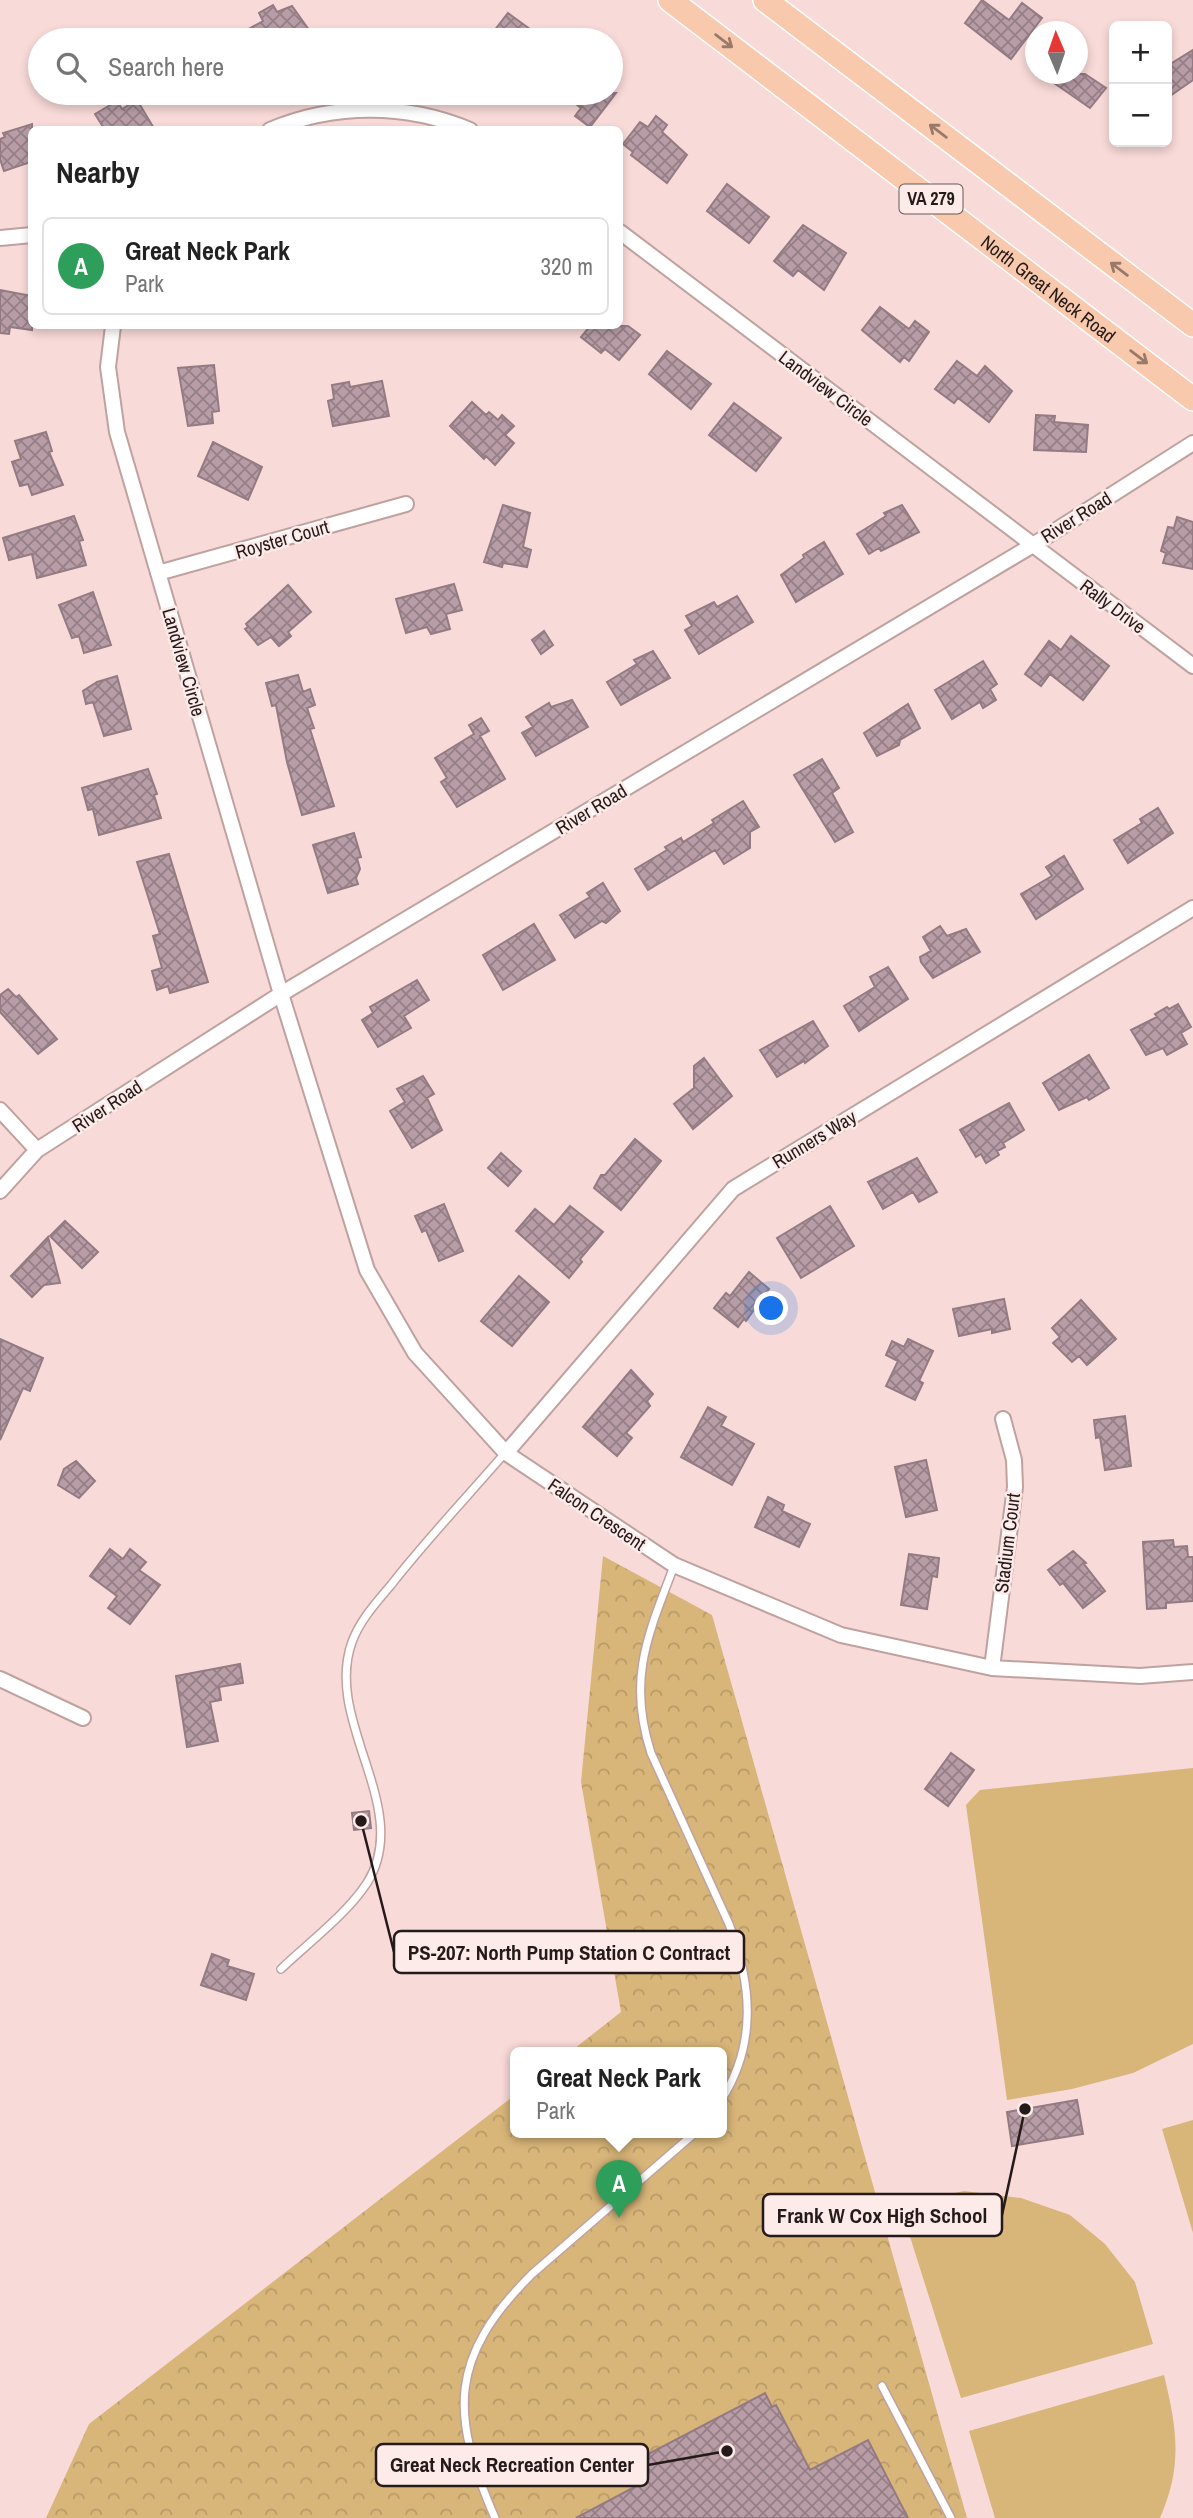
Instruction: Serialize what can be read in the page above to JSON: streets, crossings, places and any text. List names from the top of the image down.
{
  "streets": {
    "main road": ["VA 279", "North Great Neck Road"],
    "street": [
      "Landview Circle",
      "River Road",
      "Royster Court",
      "Rally Drive",
      "Runners Way",
      "Falcon Crescent",
      "Stadium Court"
    ]
  },
  "crossings": [
    ["Landview Circle", "River Road"],
    ["Landview Circle", "Royster Court"],
    ["Landview Circle", "Rally Drive"],
    ["Landview Circle", "Falcon Crescent"],
    ["River Road", "Rally Drive"],
    ["River Road", "Falcon Crescent"],
    ["Runners Way", "Falcon Crescent"],
    ["Falcon Crescent", "Stadium Court"]
  ],
  "places": ["PS-207: North Pump Station C Contract", "Frank W Cox High School", "Great Neck Recreation Center"],
  "north": "top",
  "page": {
    "map_buttons": ["+", "−"],
    "search": "Search here",
    "heading": "Nearby",
    "list": [
      {
        "mark": "A",
        "name": "Great Neck Park",
        "note": "Park",
        "value": "320 m"
      }
    ],
    "popup": ["Great Neck Park", "Park"],
    "pins": "A"
  }
}
